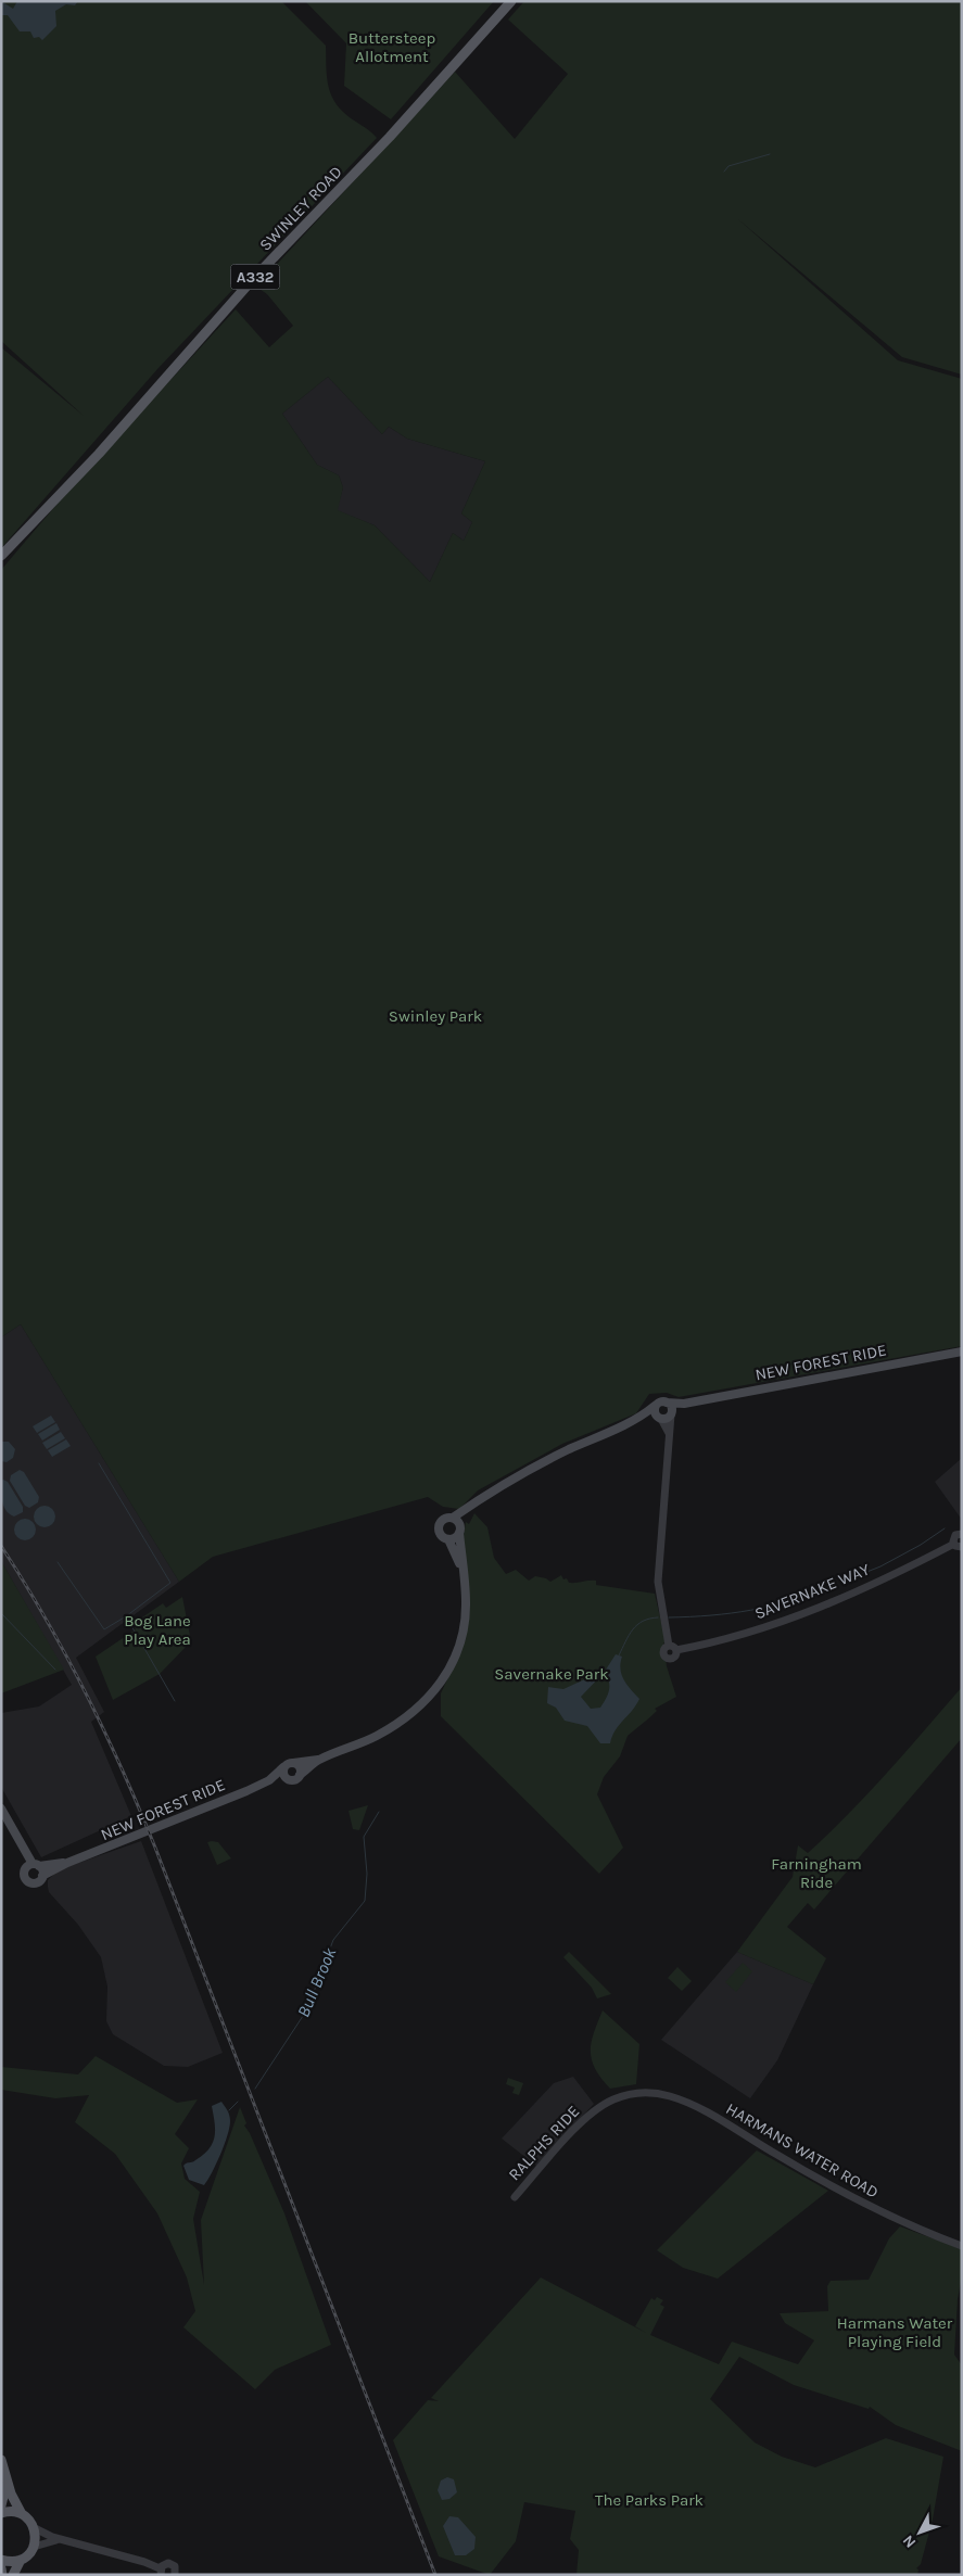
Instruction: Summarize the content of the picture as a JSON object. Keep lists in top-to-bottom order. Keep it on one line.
{"streets":{"main road":["SWINLEY ROAD","A332","NEW FOREST RIDE"],"street":["SAVERNAKE WAY","RALPHS RIDE","HARMANS WATER ROAD"]},"crossings":[["RALPHS RIDE","HARMANS WATER ROAD"]],"water":["Bull Brook"],"parks":["Buttersteep Allotment","Swinley Park","Bog Lane Play Area","Savernake Park","Farningham Ride","Harmans Water Playing Field","The Parks Park"],"north":"bottom left"}
